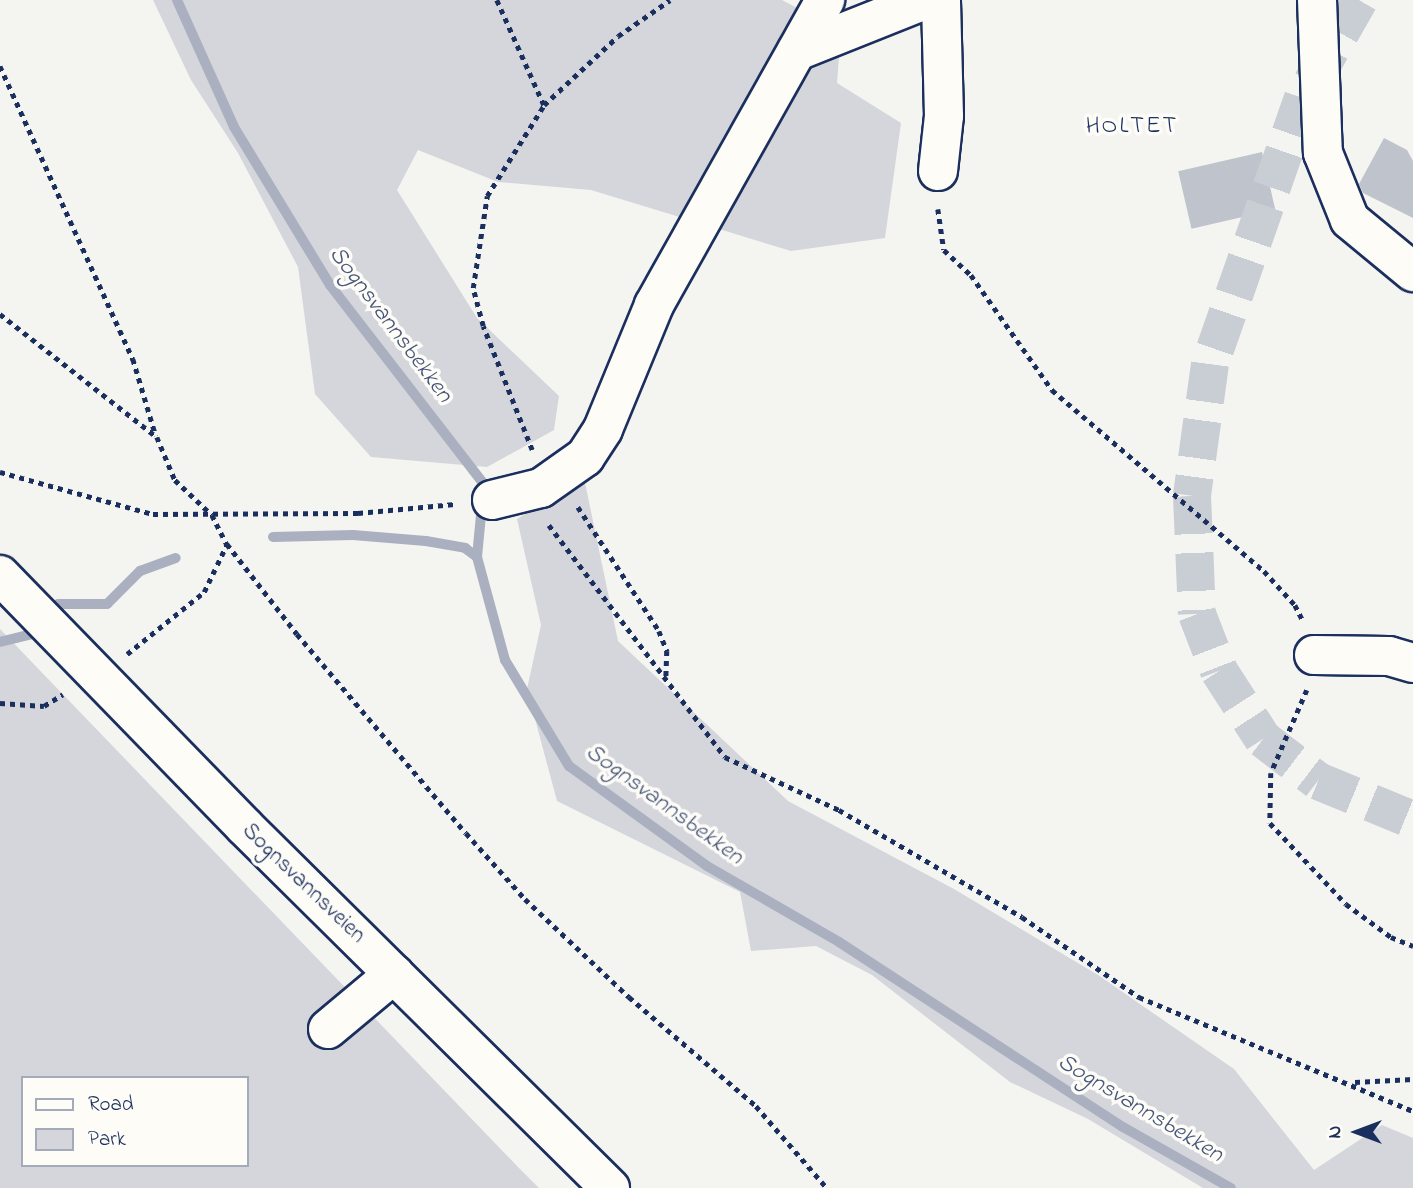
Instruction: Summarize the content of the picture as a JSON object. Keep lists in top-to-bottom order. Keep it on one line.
{"streets":{"lane":["Sognsvannsveien"]},"districts":["HOLTET"],"water":["Sognsvannsbekken"],"legend":["Road","Park"],"north":"left"}
